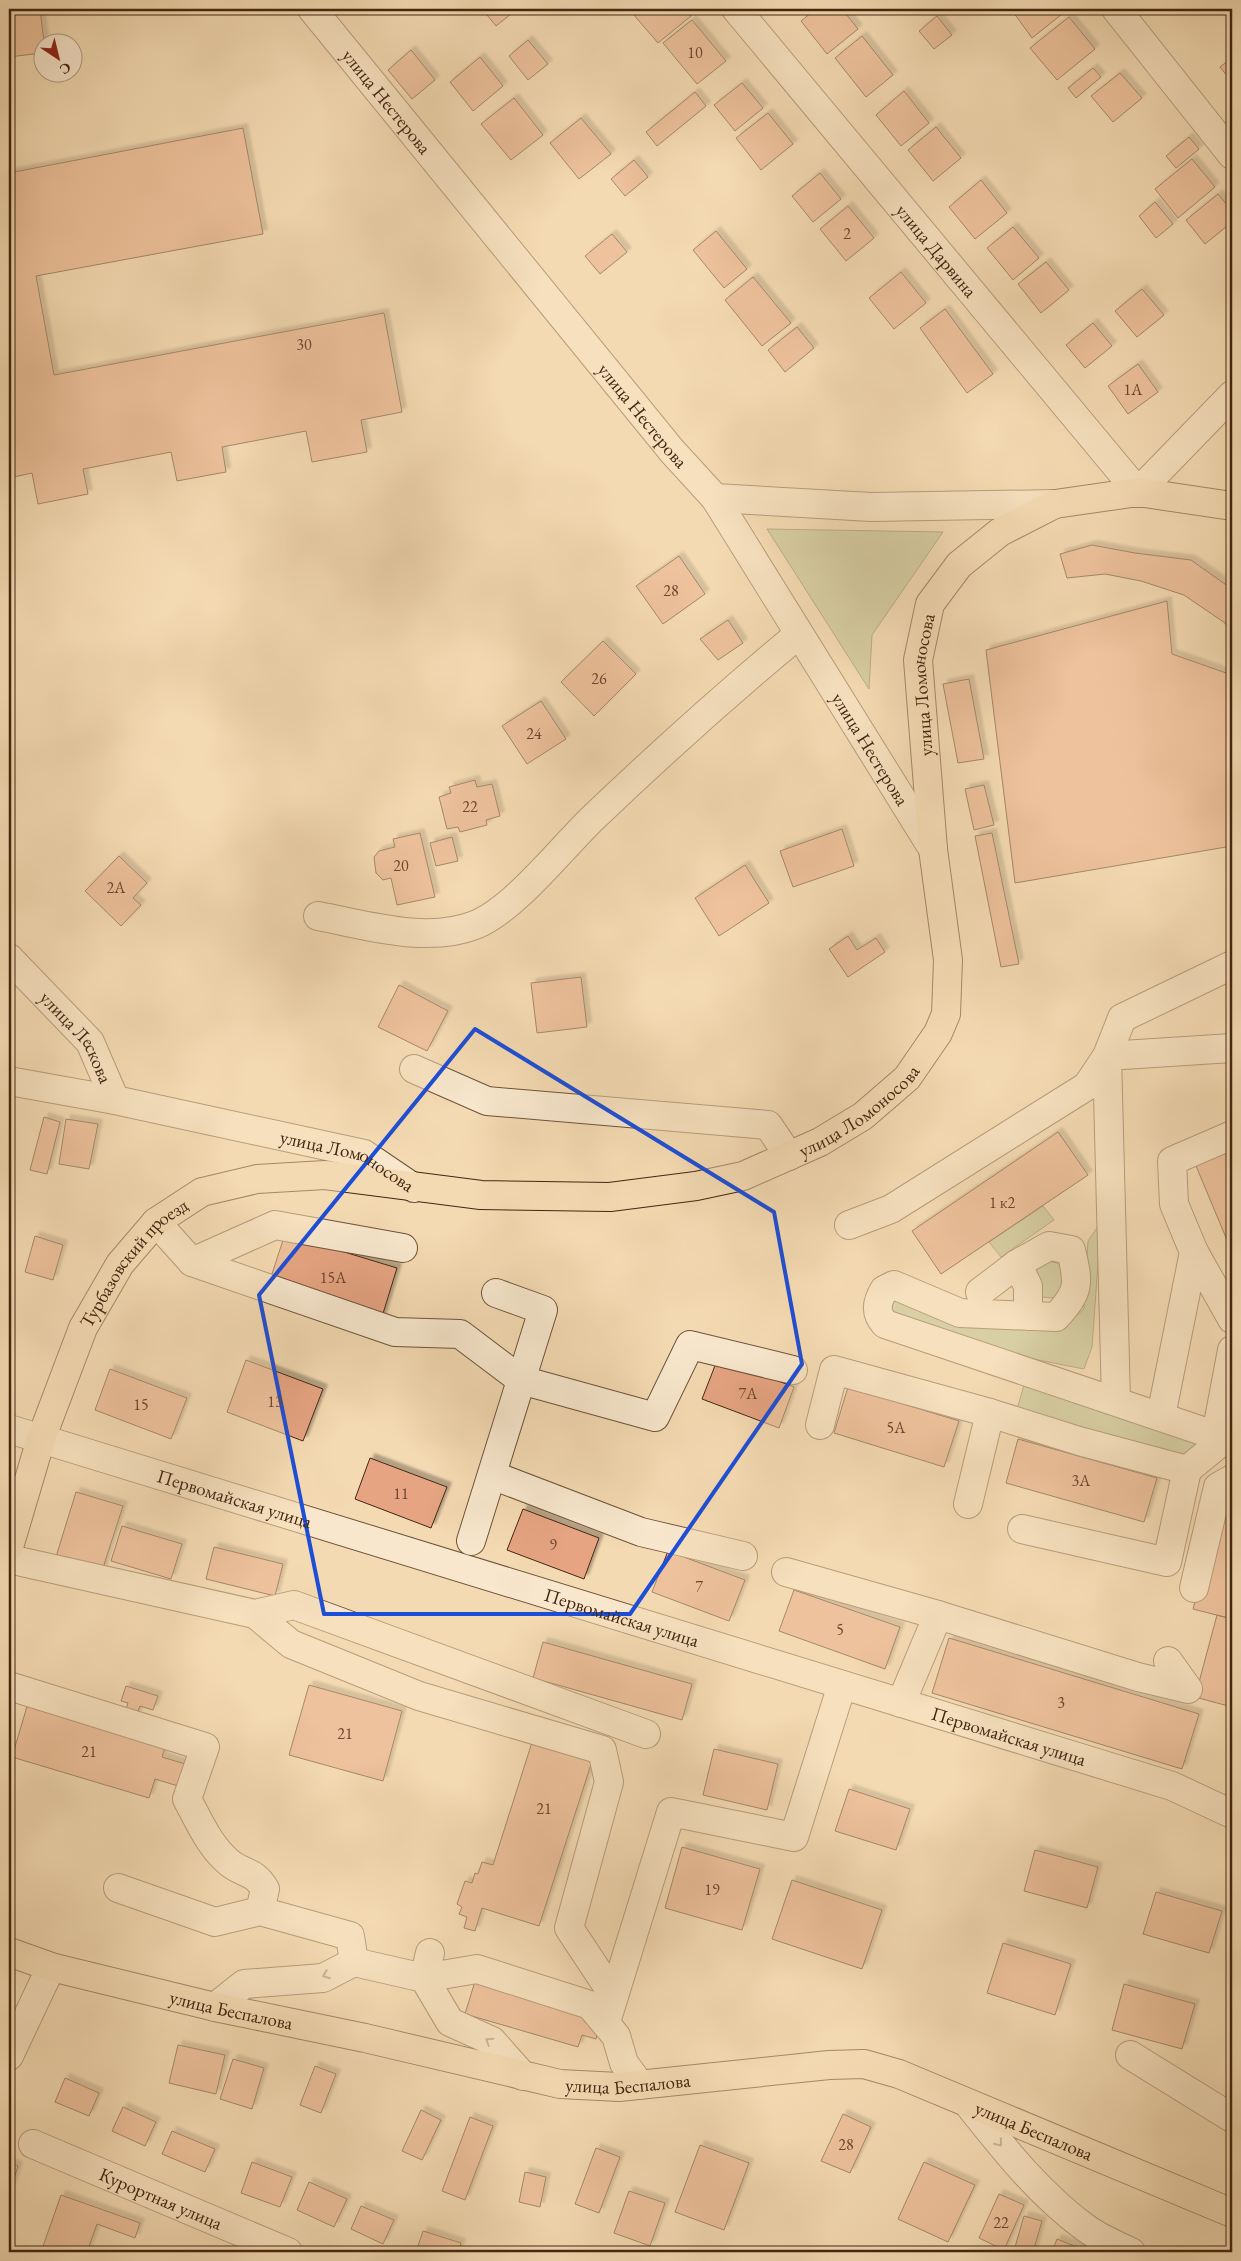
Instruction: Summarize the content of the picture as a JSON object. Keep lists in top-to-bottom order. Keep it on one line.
{"streets":{"main road":["улица Ломоносова","Турбазовский проезд","улица Беспалова"],"street":["улица Нестерова","улица Дарвина","улица Лескова","Первомайская улица","Курортная улица"]},"crossings":[["улица Нестерова","улица Ломоносова"],["улица Дарвина","улица Ломоносова"],["улица Ломоносова","улица Лескова"],["улица Ломоносова","Турбазовский проезд"],["Турбазовский проезд","Первомайская улица"]],"house_numbers":["10","2","30","1А","28","26","24","22","20","2А","1 к2","15А","7А","13","15","5А","3А","11","9","7","5","3","21","21","21","19","28","22"],"north":"bottom right"}
